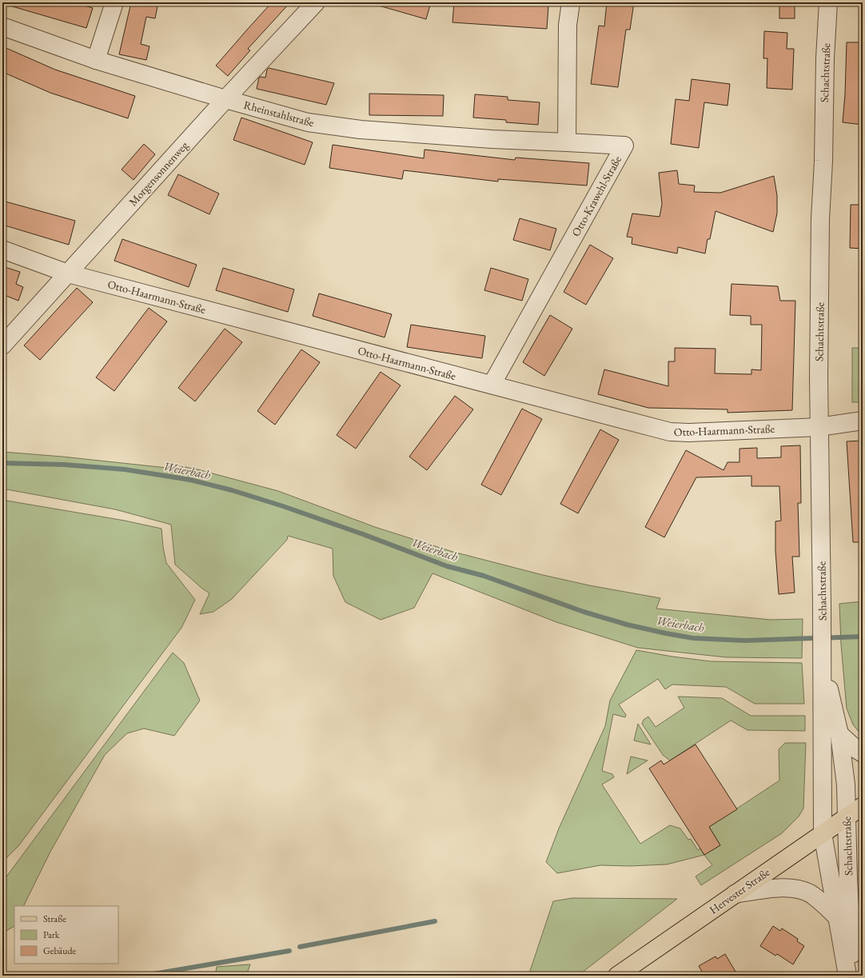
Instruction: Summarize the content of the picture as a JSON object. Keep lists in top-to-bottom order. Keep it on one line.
{"streets":{"main road":["Hervester Straße"],"street":["Schachtstraße","Rheinstahlstraße","Morgensonnenweg","Otto-Krawehl-Straße","Otto-Haarmann-Straße"]},"crossings":[["Schachtstraße","Otto-Haarmann-Straße"],["Schachtstraße","Hervester Straße"],["Rheinstahlstraße","Morgensonnenweg"],["Rheinstahlstraße","Otto-Krawehl-Straße"],["Morgensonnenweg","Otto-Haarmann-Straße"],["Otto-Krawehl-Straße","Otto-Haarmann-Straße"]],"water":["Weierbach"],"legend":["Straße","Park","Gebäude"]}
